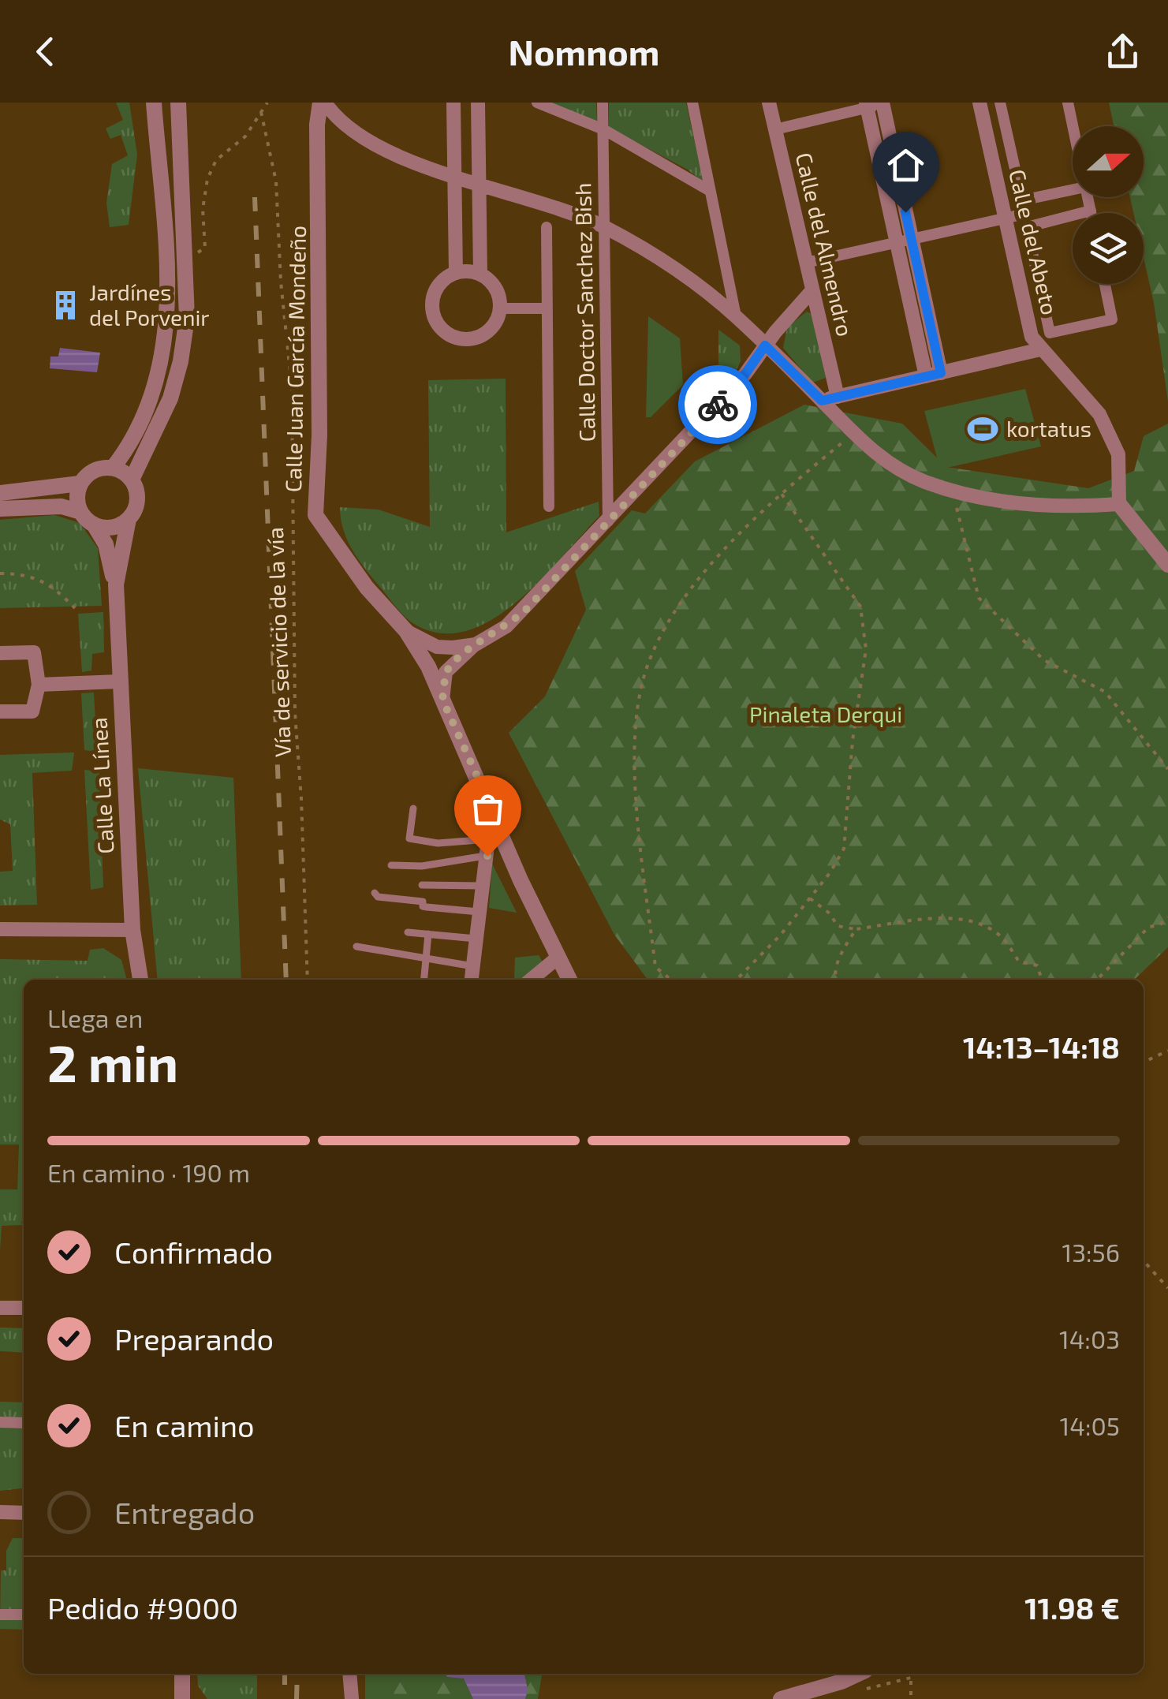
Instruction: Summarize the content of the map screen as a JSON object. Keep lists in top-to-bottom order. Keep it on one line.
{"streets":{"street":["Calle del Abeto","Calle del Almendro","Calle Doctor Sanchez Bish","Calle Juan García Mondeño","Calle La Línea"],"path":["Vía de servicio de la vía"]},"parks":["Pinaleta Derqui"],"places":{"building":["Jardínes del Porvenir"],"sports":["kortatus"]},"north":"right","page":{"header":"Nomnom","heading":["2 min","Llega en","14:13–14:18"],"panel":["Pedido #9000","11.98 €"],"bar":"En camino · 190 m","list":[["Confirmado","13:56"],["Preparando","14:03"],["En camino","14:05"],"Entregado"]}}
